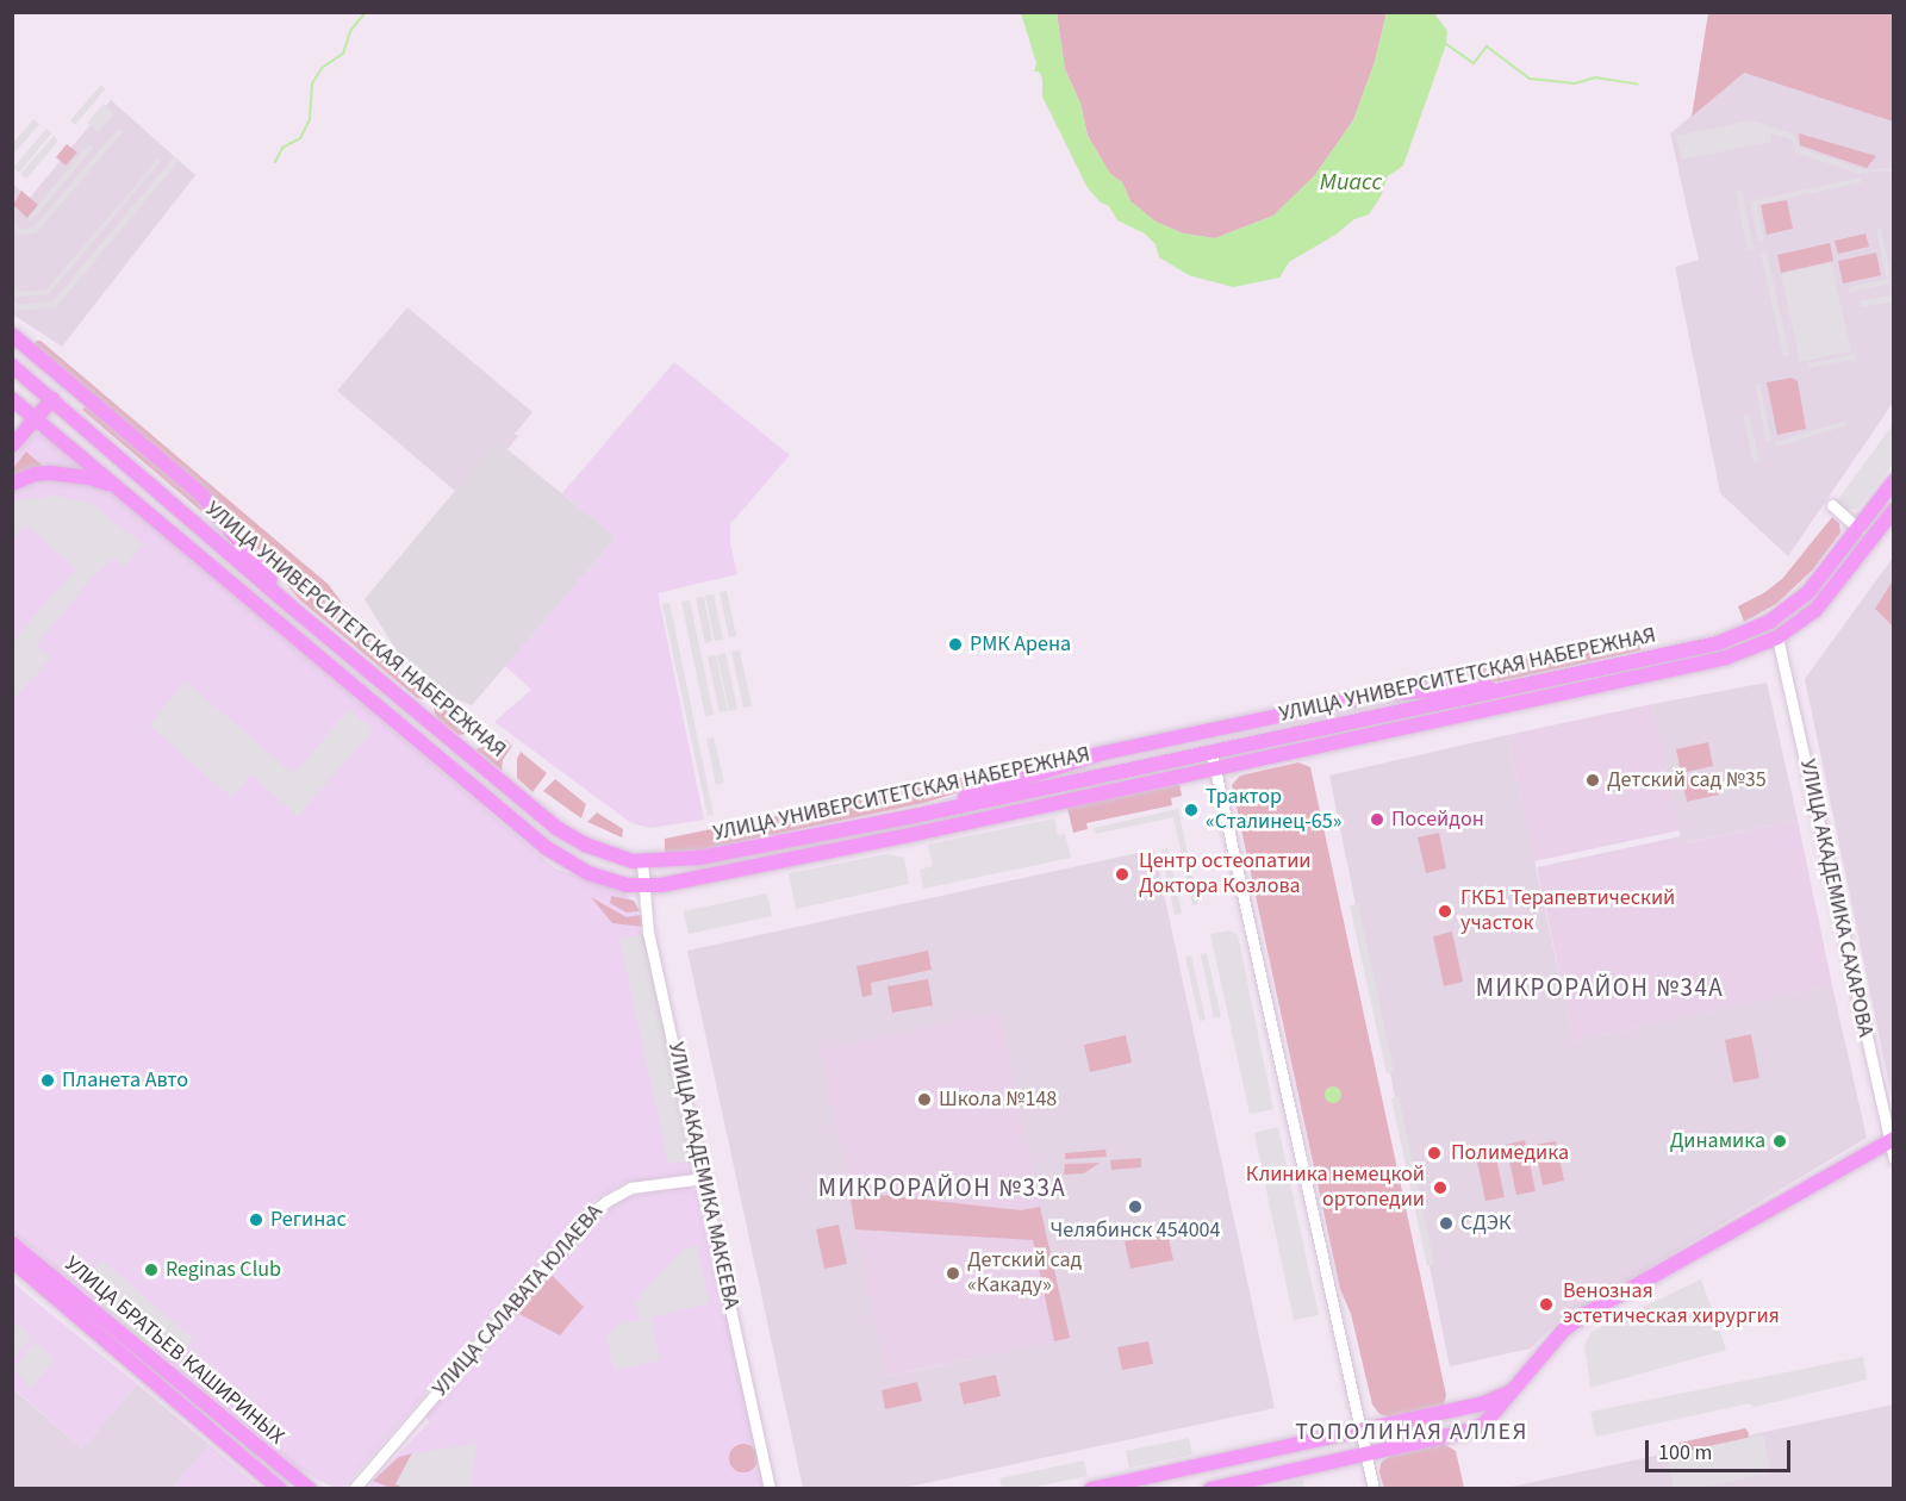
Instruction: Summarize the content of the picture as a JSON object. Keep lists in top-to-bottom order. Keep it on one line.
{"streets":{"main road":["УЛИЦА УНИВЕРСИТЕТСКАЯ НАБЕРЕЖНАЯ","УЛИЦА БРАТЬЕВ КАШИРИНЫХ"],"street":["УЛИЦА АКАДЕМИКА САХАРОВА","УЛИЦА АКАДЕМИКА МАКЕЕВА","УЛИЦА САЛАВАТА ЮЛАЕВА"]},"crossings":[["УЛИЦА УНИВЕРСИТЕТСКАЯ НАБЕРЕЖНАЯ","УЛИЦА АКАДЕМИКА САХАРОВА"],["УЛИЦА УНИВЕРСИТЕТСКАЯ НАБЕРЕЖНАЯ","УЛИЦА АКАДЕМИКА МАКЕЕВА"],["УЛИЦА АКАДЕМИКА МАКЕЕВА","УЛИЦА САЛАВАТА ЮЛАЕВА"]],"districts":["МИКРОРАЙОН №34А","МИКРОРАЙОН №33А","ТОПОЛИНАЯ АЛЛЕЯ"],"water":["Миасс"],"places":["РМК Арена","Детский сад №35","Трактор «Сталинец-65»","Посейдон","Центр остеопатии Доктора Козлова","ГКБ1 Терапевтический участок","Планета Авто","Школа №148","Динамика","Полимедика","Клиника немецкой ортопедии","Челябинск 454004","Регинас","СДЭК","Reginas Club","Детский сад «Какаду»","Венозная эстетическая хирургия"],"scale_bar":"100 m"}
